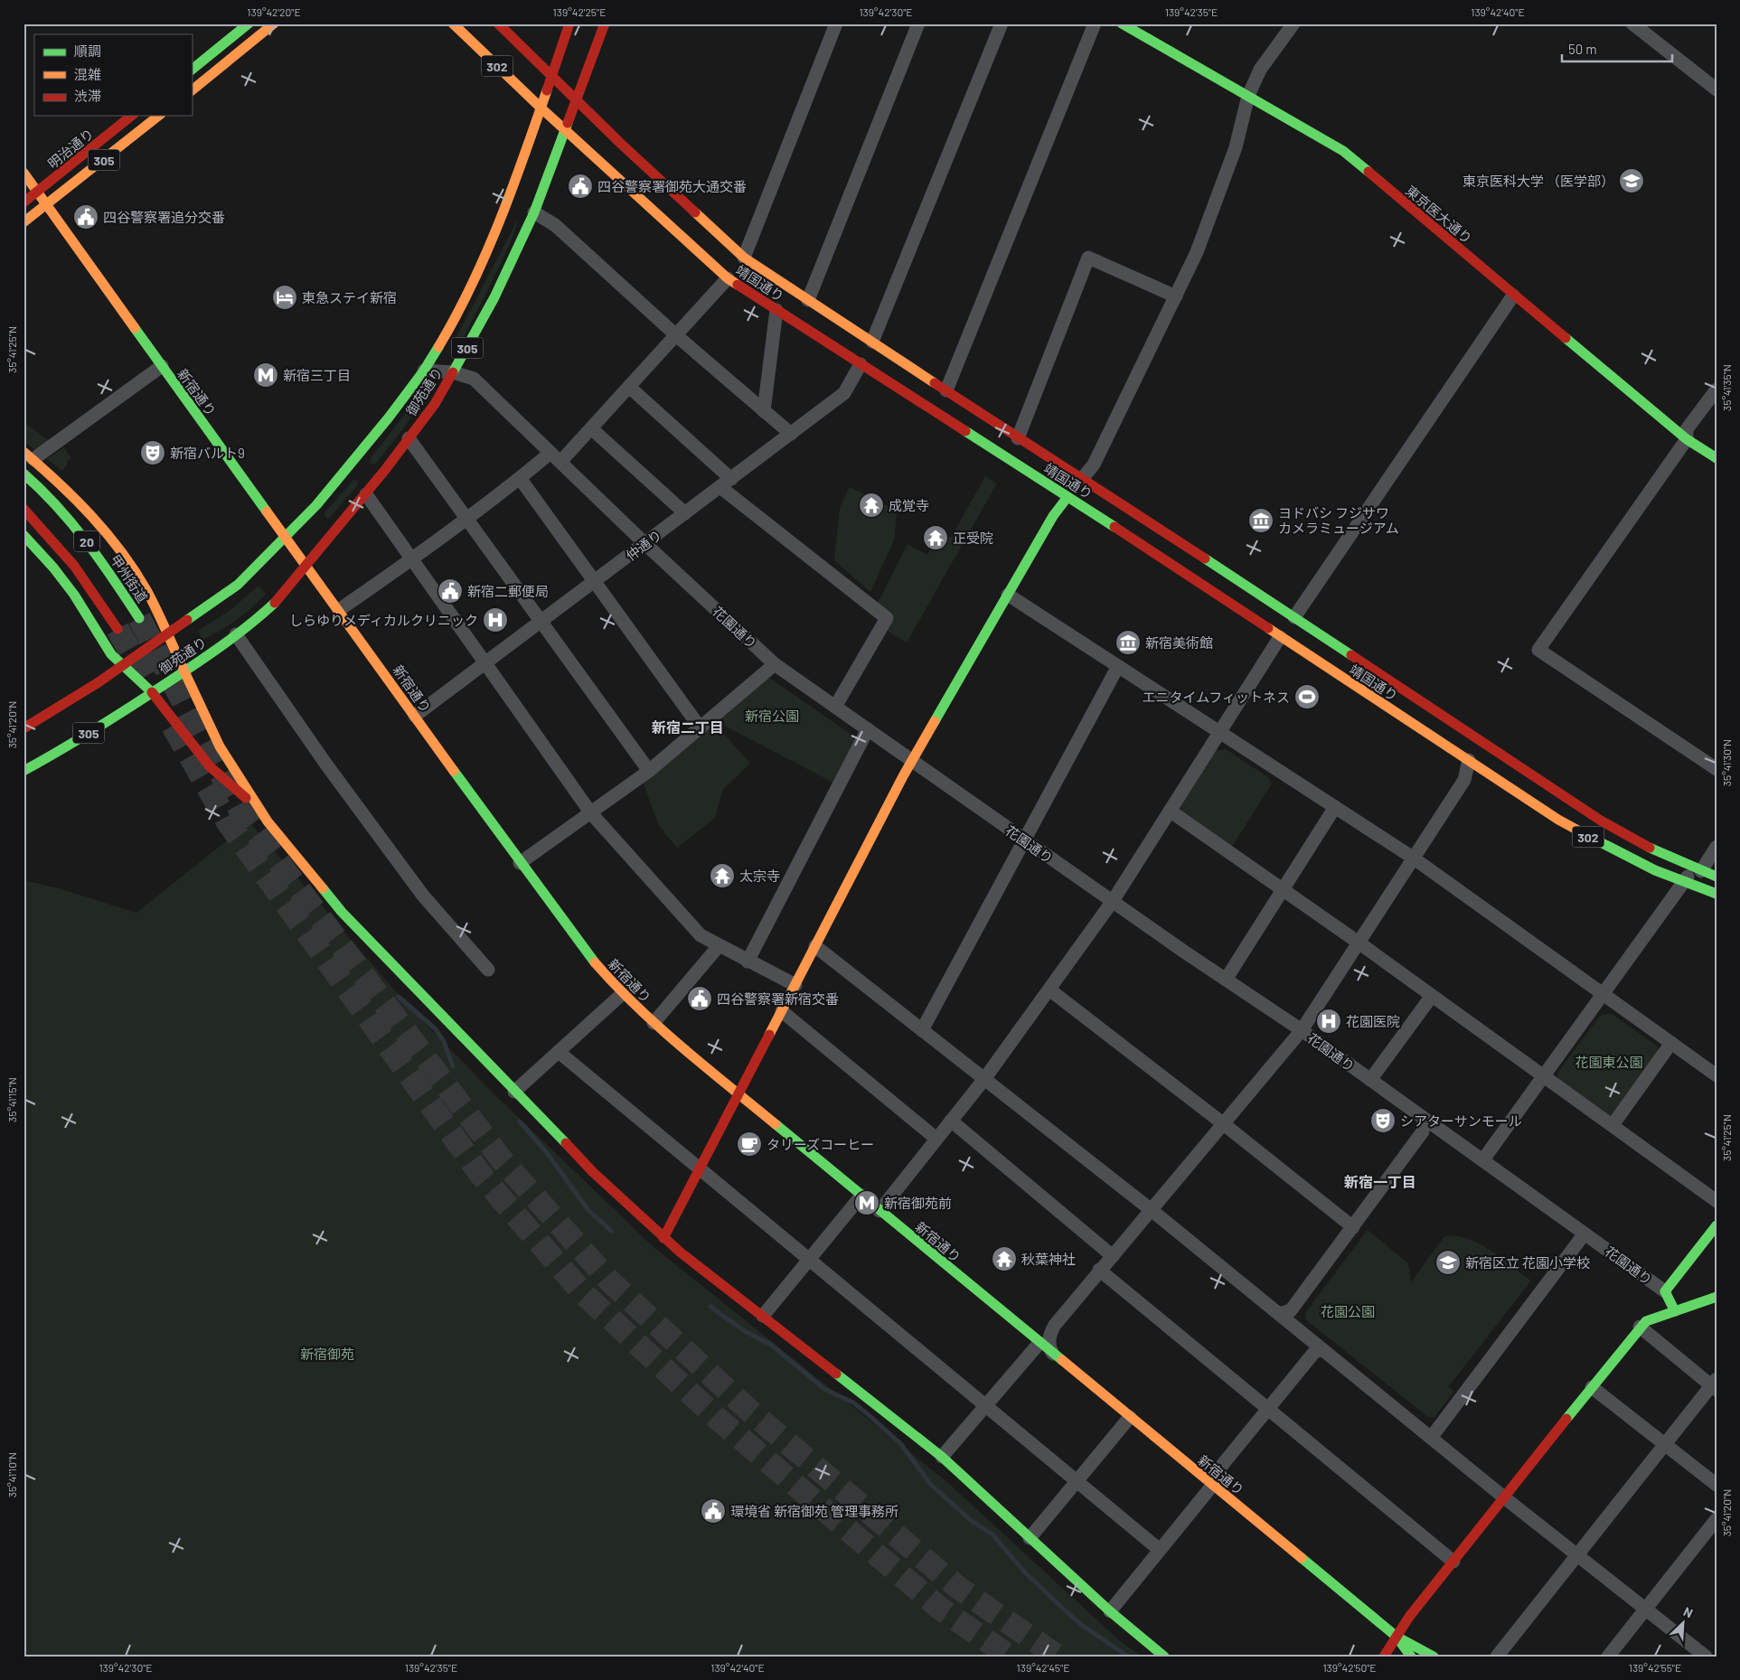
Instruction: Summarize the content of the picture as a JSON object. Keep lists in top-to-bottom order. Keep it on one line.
{"streets":{"main road":["302","明治通り","305","東京医大通り","靖国通り","御苑通り","新宿通り","20","甲州街道"],"street":["仲通り","花園通り"]},"crossings":[["明治通り","新宿通り"],["305","御苑通り"],["305","新宿通り"],["靖国通り","御苑通り"],["靖国通り","仲通り"],["御苑通り","新宿通り"],["御苑通り","花園通り"],["新宿通り","仲通り"],["仲通り","花園通り"]],"districts":["新宿二丁目","新宿一丁目"],"parks":["新宿公園","花園東公園","花園公園","新宿御苑"],"places":{"school or university":["東京医科大学 （医学部）","新宿区立 花園小学校"],"public building":["四谷警察署御苑大通交番","四谷警察署追分交番","新宿二郵便局","四谷警察署新宿交番","環境省 新宿御苑 管理事務所"],"hotel":["東急ステイ新宿"],"metro station":["新宿三丁目","新宿御苑前"],"theatre":["新宿バルト9","シアターサンモール"],"temple":["成覚寺","正受院","太宗寺","秋葉神社"],"museum":["ヨドバシ フジサワ カメラミュージアム","新宿美術館"],"hospital":["しらゆりメディカルクリニック","花園医院"],"sports":["エニタイムフィットネス"],"cafe":["タリーズコーヒー"]},"legend":["順調","混雑","渋滞"],"scale_bar":"50 m","north":"top right","coordinates":["139°42'20\"E","139°42'25\"E","139°42'30\"E","139°42'35\"E","139°42'40\"E","35°41'25\"N","35°41'35\"N","35°41'20\"N","35°41'30\"N","35°41'15\"N","35°41'10\"N","139°42'45\"E","139°42'50\"E","139°42'55\"E"]}
